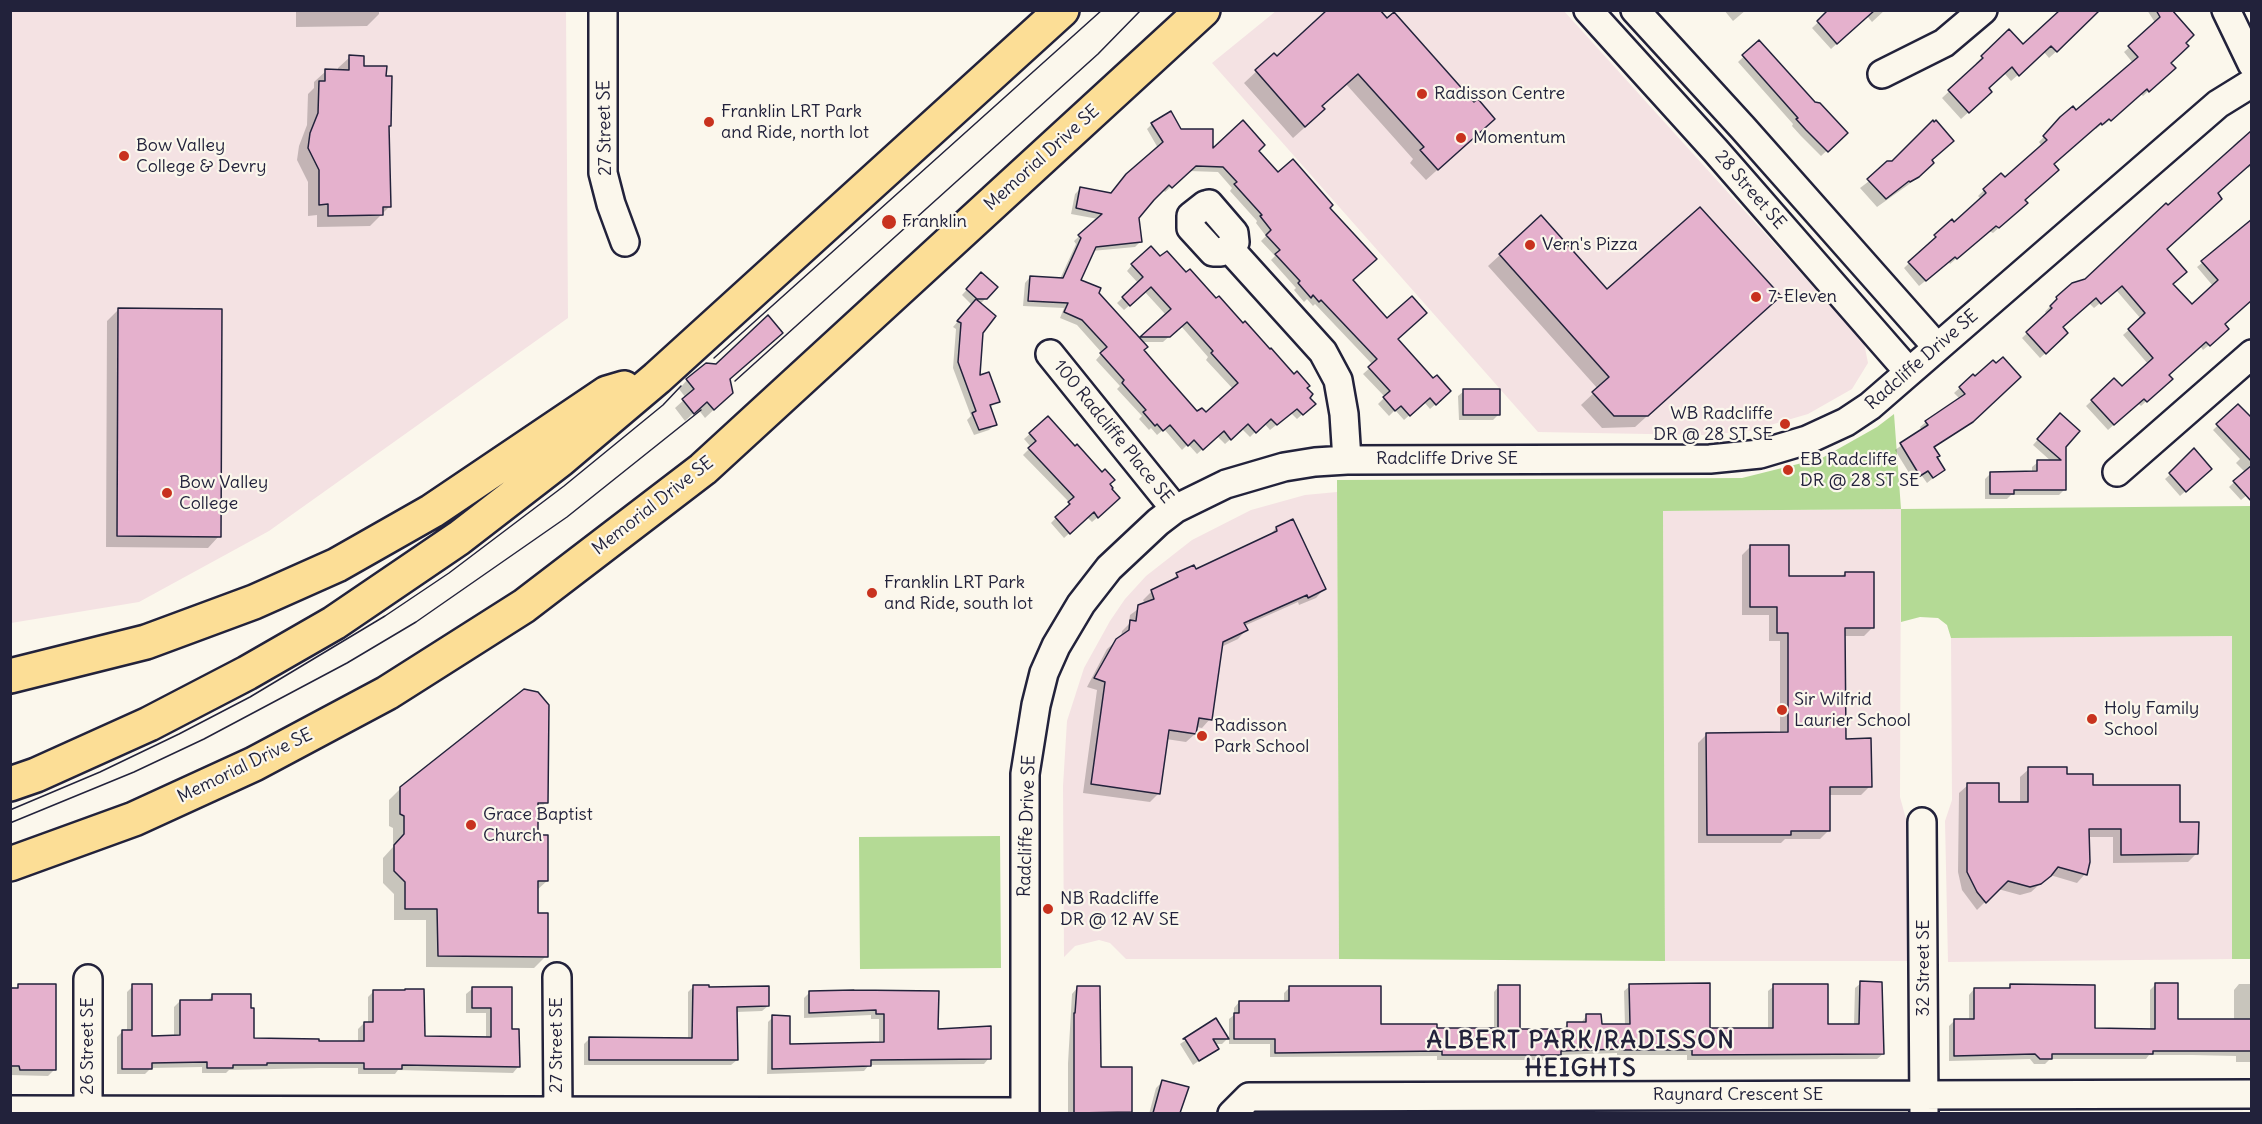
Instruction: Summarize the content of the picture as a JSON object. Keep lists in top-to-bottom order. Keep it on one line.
{"streets":{"main road":["Memorial Drive SE"],"street":["27 Street SE","28 Street SE","Radcliffe Drive SE","100 Radcliffe Place SE","32 Street SE","26 Street SE","Raynard Crescent SE"]},"crossings":[["28 Street SE","Radcliffe Drive SE"],["Radcliffe Drive SE","100 Radcliffe Place SE"],["32 Street SE","Raynard Crescent SE"]],"districts":["ALBERT PARK/RADISSON HEIGHTS"],"places":["Radisson Centre","Franklin LRT Park and Ride, north lot","Momentum","Bow Valley College & Devry","Franklin","Vern's Pizza","7-Eleven","WB Radcliffe DR @ 28 ST SE","EB Radcliffe DR @ 28 ST SE","Bow Valley College","Franklin LRT Park and Ride, south lot","Sir Wilfrid Laurier School","Holy Family School","Radisson Park School","Grace Baptist Church","NB Radcliffe DR @ 12 AV SE"]}
